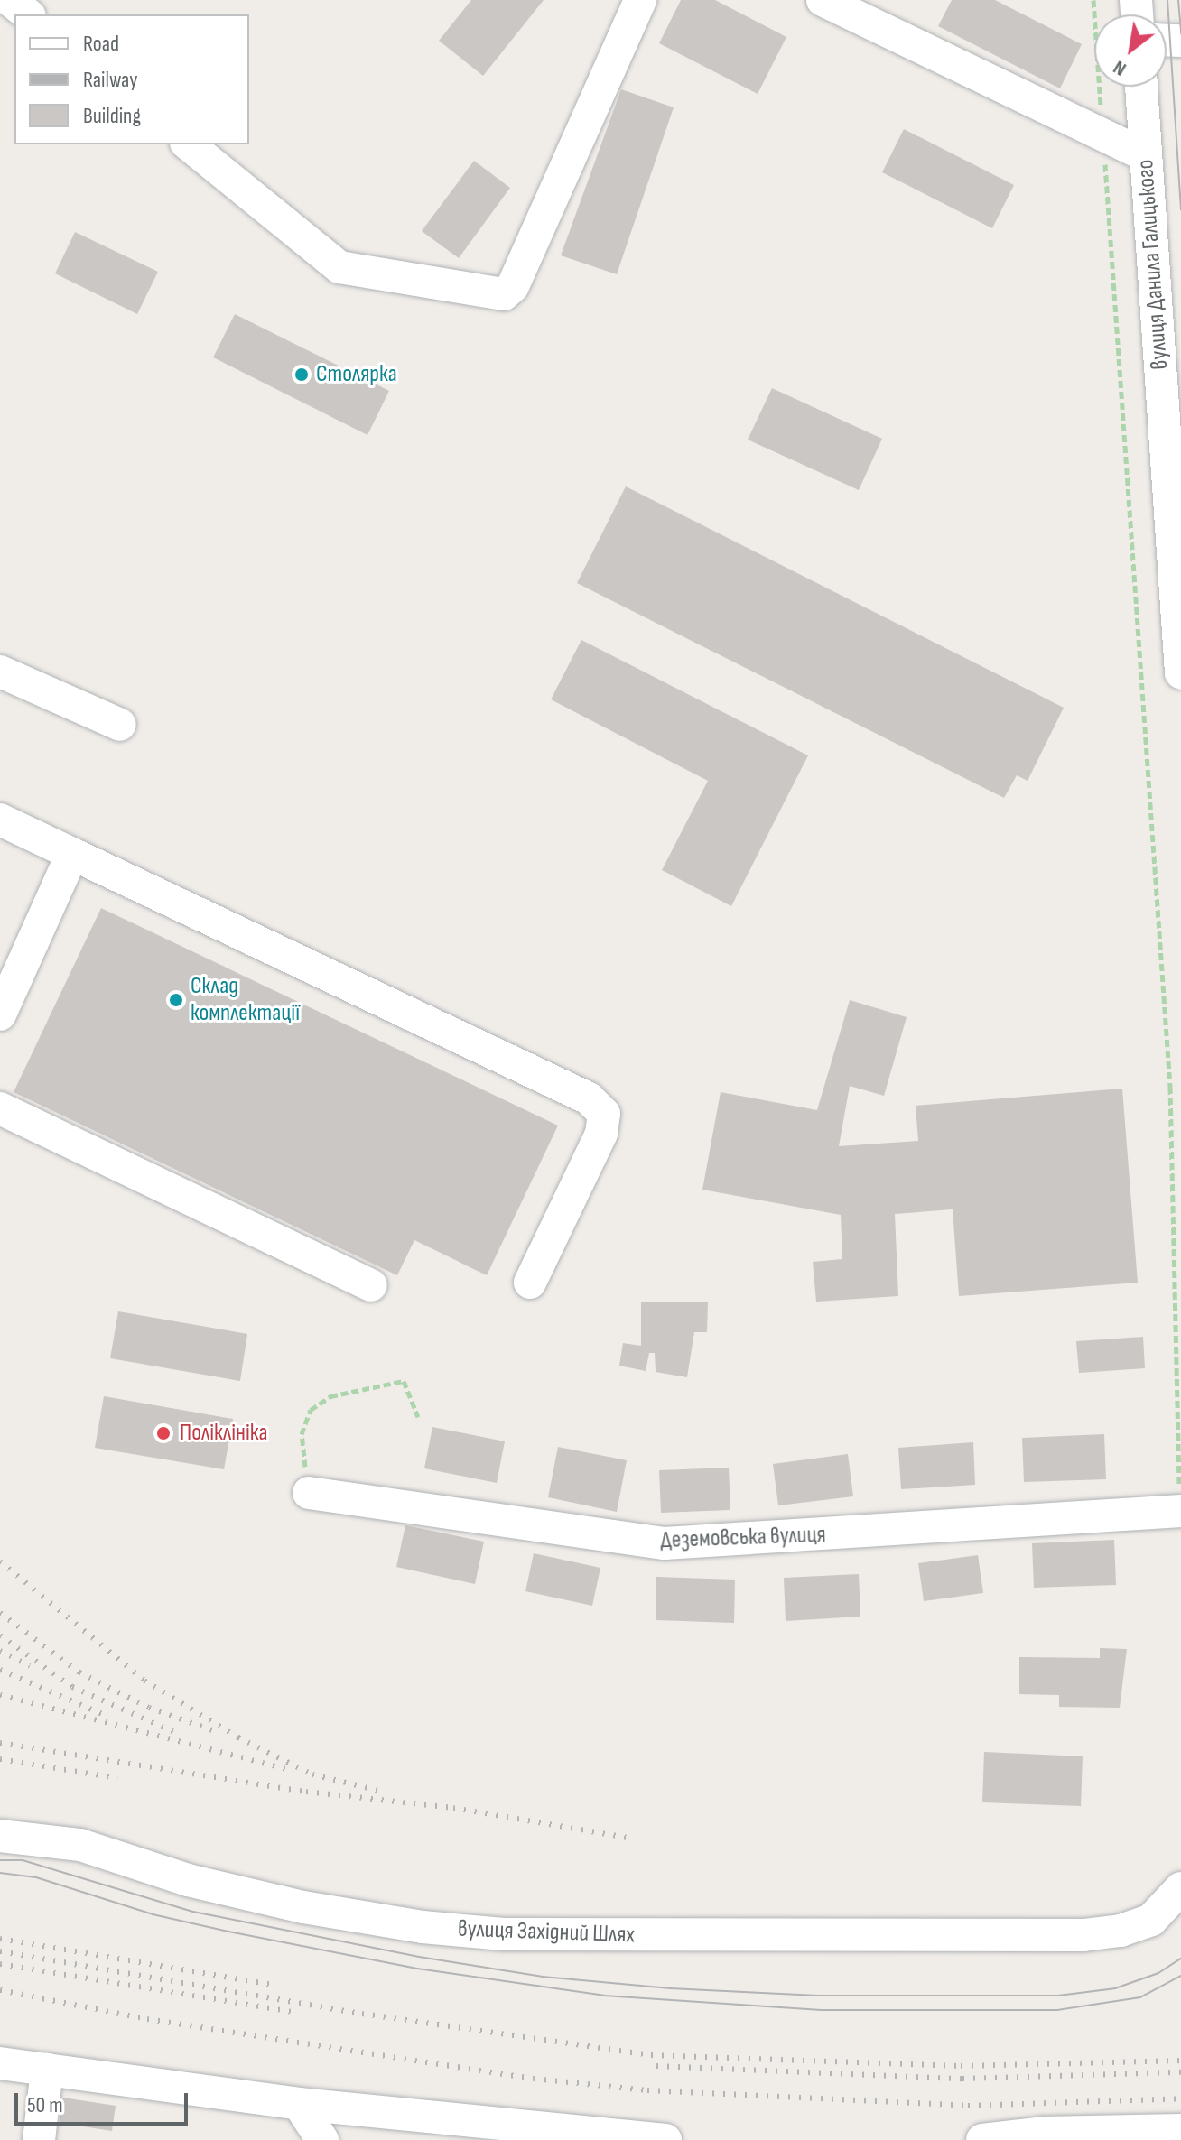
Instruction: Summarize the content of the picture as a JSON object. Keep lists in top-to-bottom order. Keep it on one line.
{"streets":{"street":["вулиця Данила Галицького","Деземовська вулиця","вулиця Західний Шлях"]},"places":["Столярка","Склад комплектації","Поліклініка"],"legend":["Road","Railway","Building"],"scale_bar":"50 m","north":"bottom left"}
